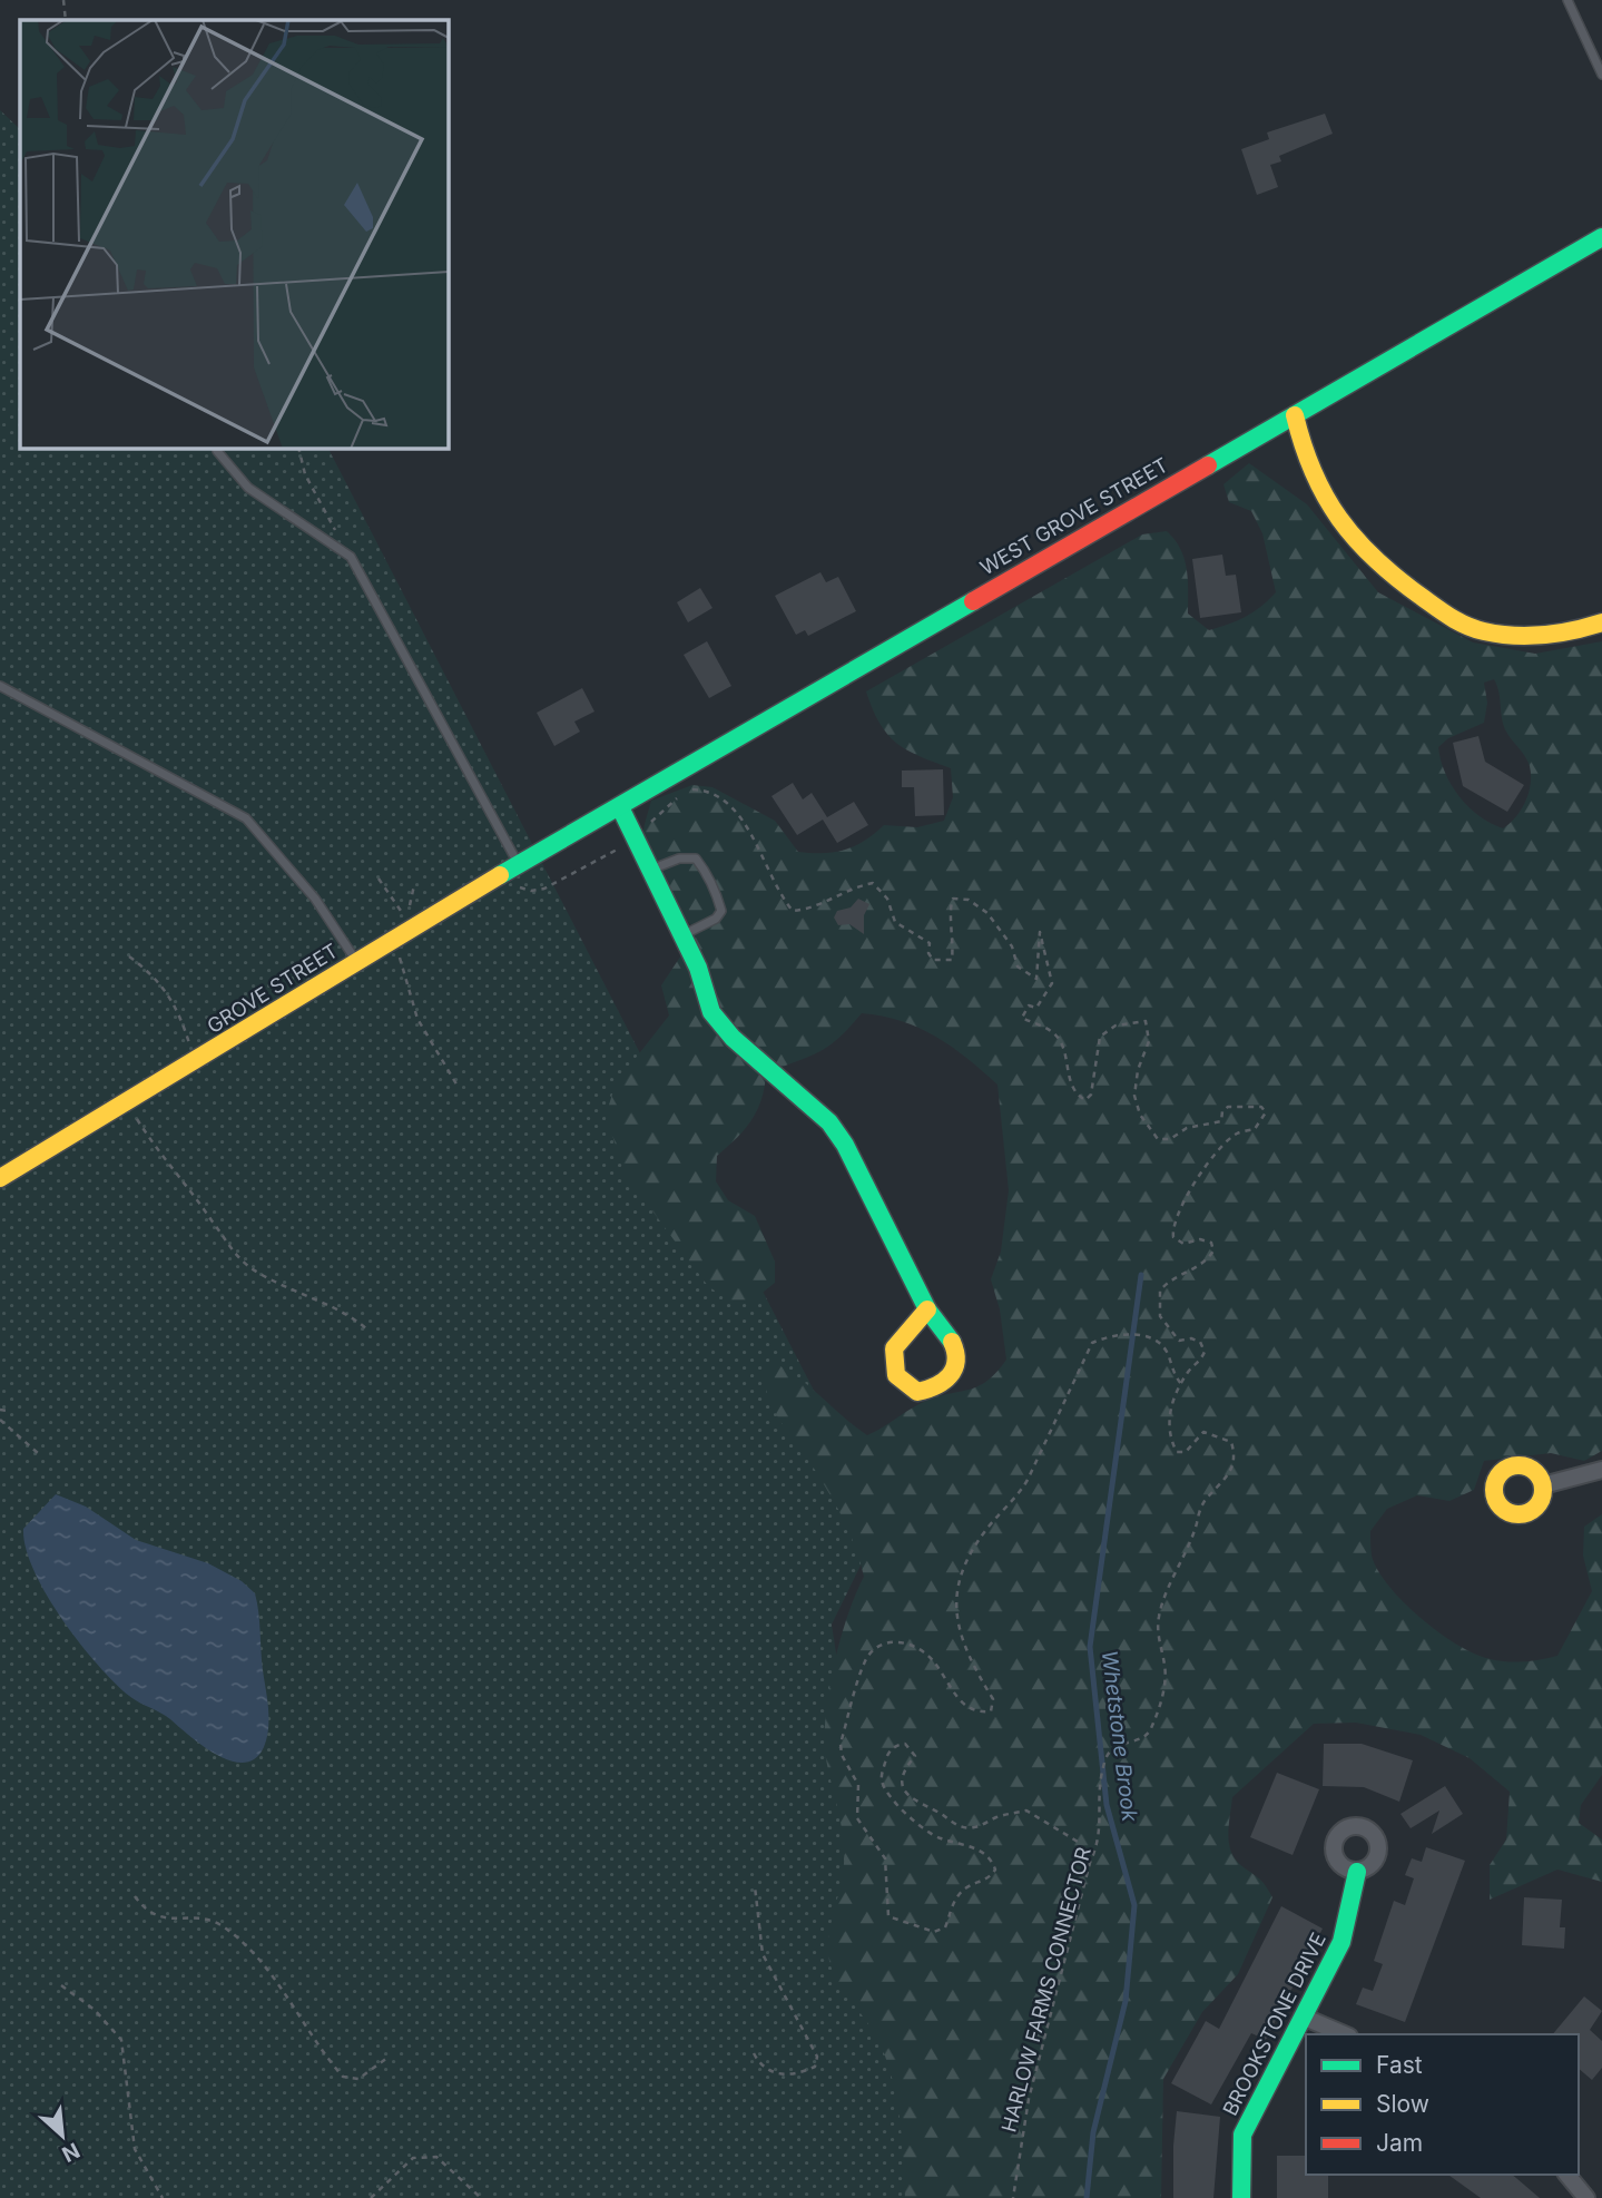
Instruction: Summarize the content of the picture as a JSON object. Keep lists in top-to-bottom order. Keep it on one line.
{"streets":{"main road":["WEST GROVE STREET","GROVE STREET","BROOKSTONE DRIVE"],"path":["HARLOW FARMS CONNECTOR"]},"crossings":[["WEST GROVE STREET","GROVE STREET"]],"water":["Whetstone Brook"],"legend":["Fast","Slow","Jam"],"north":"bottom right"}
